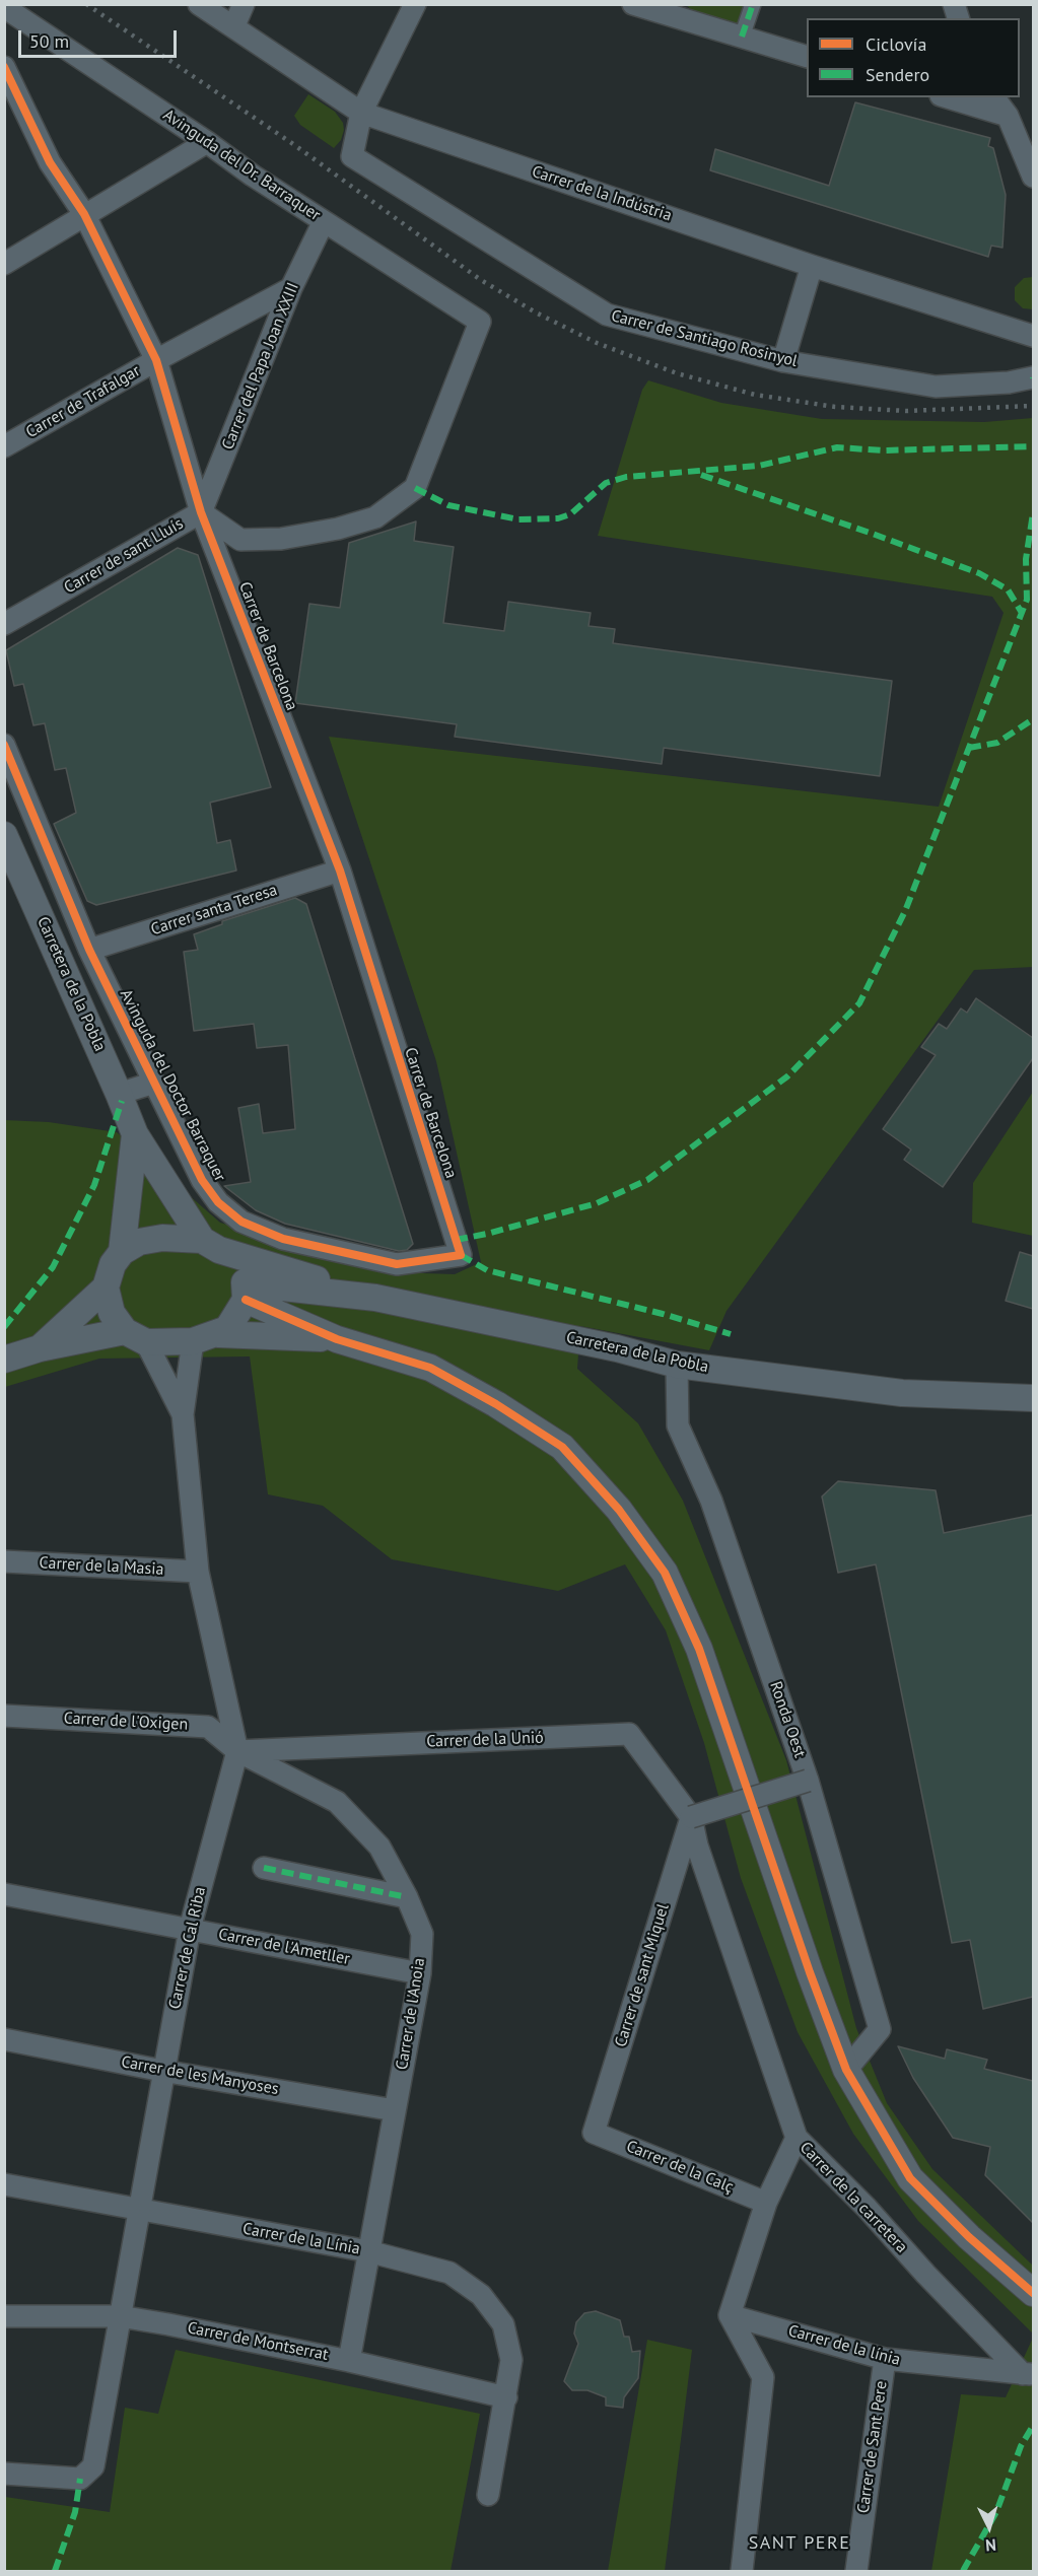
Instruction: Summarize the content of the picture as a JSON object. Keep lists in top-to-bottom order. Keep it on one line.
{"streets":{"street":["Avinguda del Dr. Barraquer","Carrer de la Indústria","Carrer de Santiago Rosinyol","Carrer del Papa Joan XXIII","Carrer de Trafalgar","Carrer de sant Lluís","Carrer de Barcelona","Carrer santa Teresa","Carretera de la Pobla","Avinguda del Doctor Barraquer","Carrer de la Masia","Ronda Oest","Carrer de l'Oxigen","Carrer de la Unió","Carrer de l'Ametller","Carrer de Cal Riba","Carrer de sant Miquel","Carrer de l'Anoia","Carrer de les Manyoses","Carrer de la Calç","Carrer de la carretera","Carrer de la Línia","Carrer de Montserrat","Carrer de la línia","Carrer de Sant Pere"]},"crossings":[["Avinguda del Dr. Barraquer","Carrer del Papa Joan XXIII"],["Avinguda del Dr. Barraquer","Carrer de sant Lluís"],["Carrer de la Indústria","Carrer de Santiago Rosinyol"],["Carrer del Papa Joan XXIII","Carrer de Trafalgar"],["Carrer del Papa Joan XXIII","Carrer de sant Lluís"],["Carrer del Papa Joan XXIII","Carrer de Barcelona"],["Carrer de Trafalgar","Carrer de Barcelona"],["Carrer de sant Lluís","Carrer de Barcelona"],["Carrer de Barcelona","Carrer santa Teresa"],["Carrer de Barcelona","Avinguda del Doctor Barraquer"],["Carrer santa Teresa","Avinguda del Doctor Barraquer"],["Carretera de la Pobla","Ronda Oest"],["Carretera de la Pobla","Carrer de Cal Riba"],["Carrer de la Masia","Carrer de Cal Riba"],["Carrer de l'Oxigen","Carrer de la Unió"],["Carrer de l'Oxigen","Carrer de Cal Riba"],["Carrer de l'Oxigen","Carrer de l'Anoia"],["Carrer de la Unió","Carrer de Cal Riba"],["Carrer de la Unió","Carrer de sant Miquel"],["Carrer de la Unió","Carrer de l'Anoia"],["Carrer de la Unió","Carrer de la carretera"],["Carrer de l'Ametller","Carrer de Cal Riba"],["Carrer de l'Ametller","Carrer de l'Anoia"],["Carrer de Cal Riba","Carrer de l'Anoia"],["Carrer de Cal Riba","Carrer de les Manyoses"],["Carrer de Cal Riba","Carrer de la Línia"],["Carrer de Cal Riba","Carrer de Montserrat"],["Carrer de sant Miquel","Carrer de la Calç"],["Carrer de l'Anoia","Carrer de les Manyoses"],["Carrer de l'Anoia","Carrer de la Línia"],["Carrer de l'Anoia","Carrer de Montserrat"],["Carrer de la carretera","Carrer de la línia"],["Carrer de la Línia","Carrer de Montserrat"],["Carrer de la línia","Carrer de Sant Pere"]],"districts":["SANT PERE"],"legend":["Ciclovía","Sendero"],"scale_bar":"50 m","north":"bottom"}
